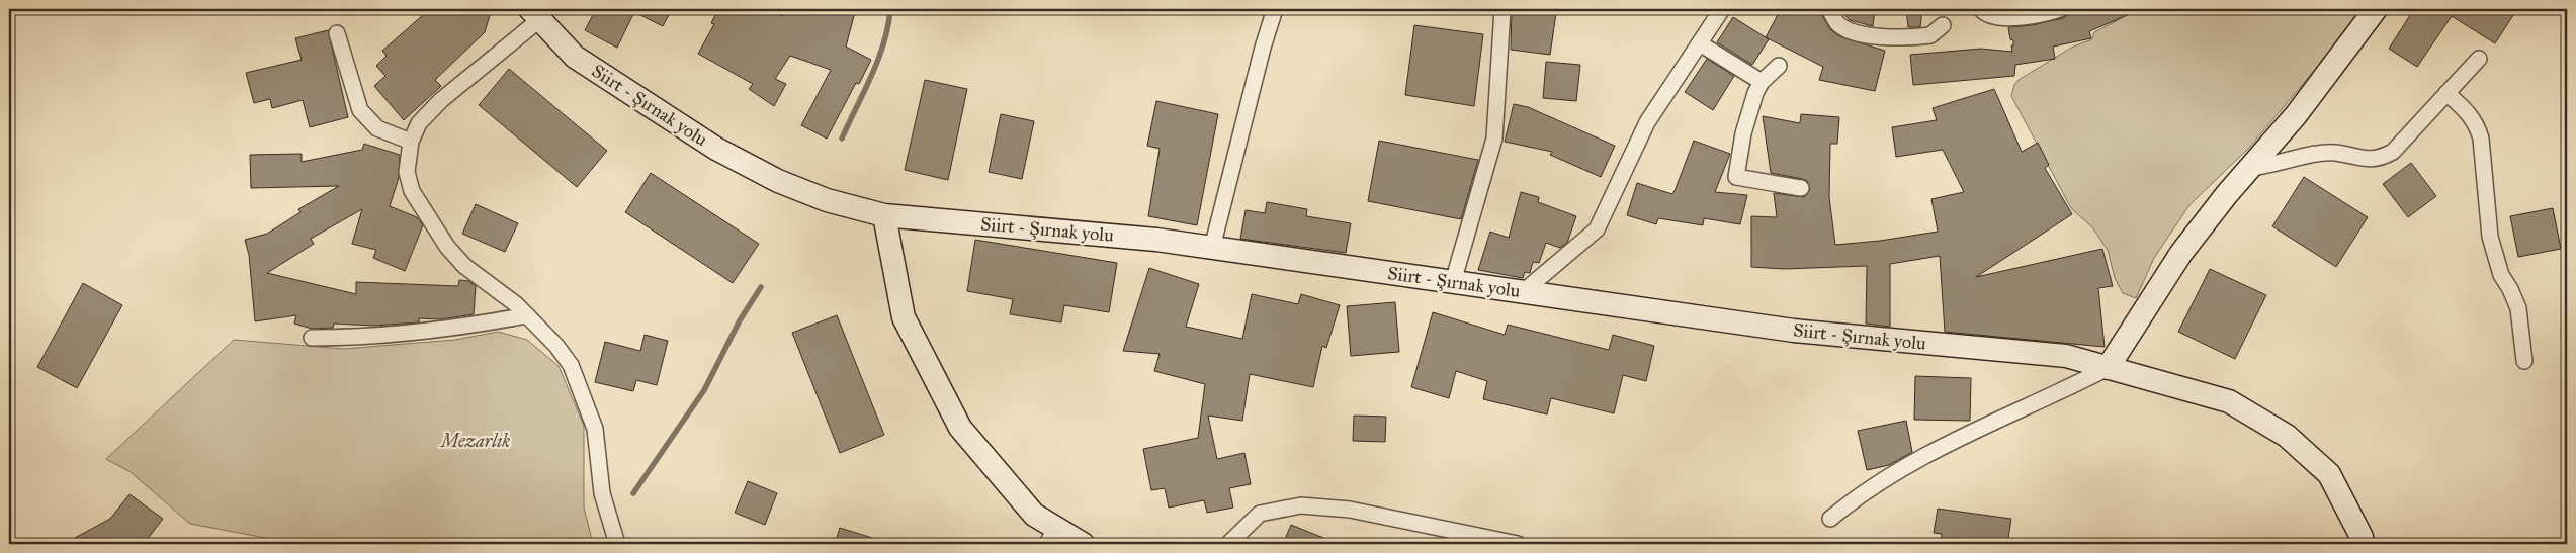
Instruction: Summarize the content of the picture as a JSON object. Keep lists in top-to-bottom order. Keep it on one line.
{"streets":{"street":["Siirt - Şırnak yolu"]},"parks":["Mezarlık"]}
